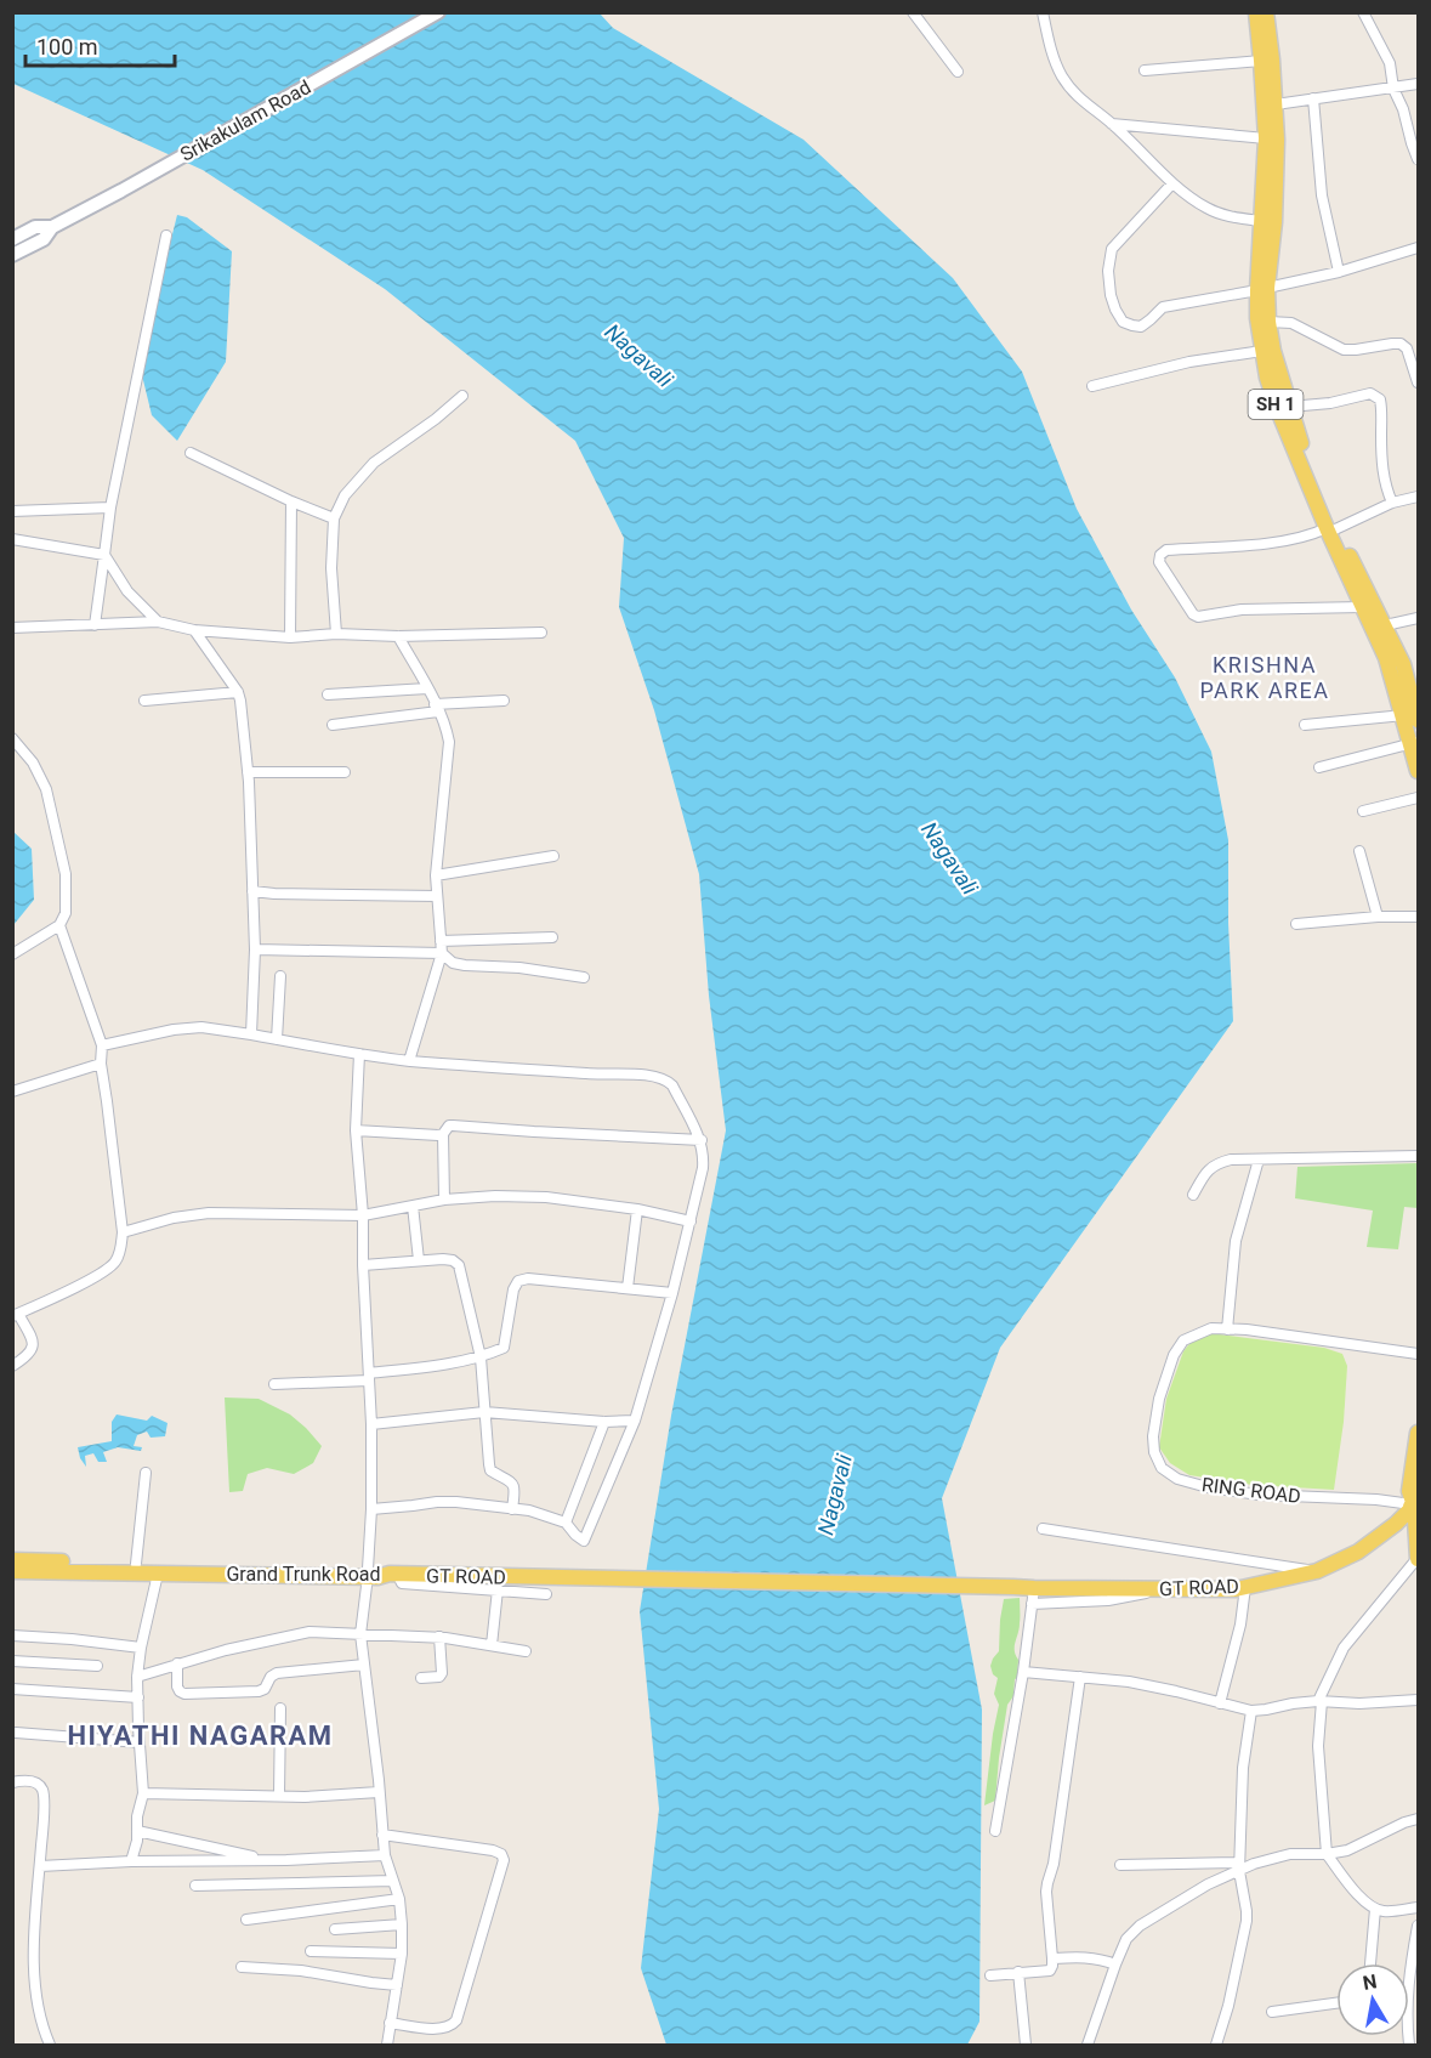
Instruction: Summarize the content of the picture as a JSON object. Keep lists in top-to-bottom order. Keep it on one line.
{"streets":{"main road":["Srikakulam Road","SH 1","Grand Trunk Road","GT ROAD"],"street":["RING ROAD"]},"crossings":[["RING ROAD","GT ROAD"],["Grand Trunk Road","GT ROAD"]],"districts":["KRISHNA PARK AREA","HIYATHI NAGARAM"],"water":["Nagavali"],"scale_bar":"100 m","north":"top"}
